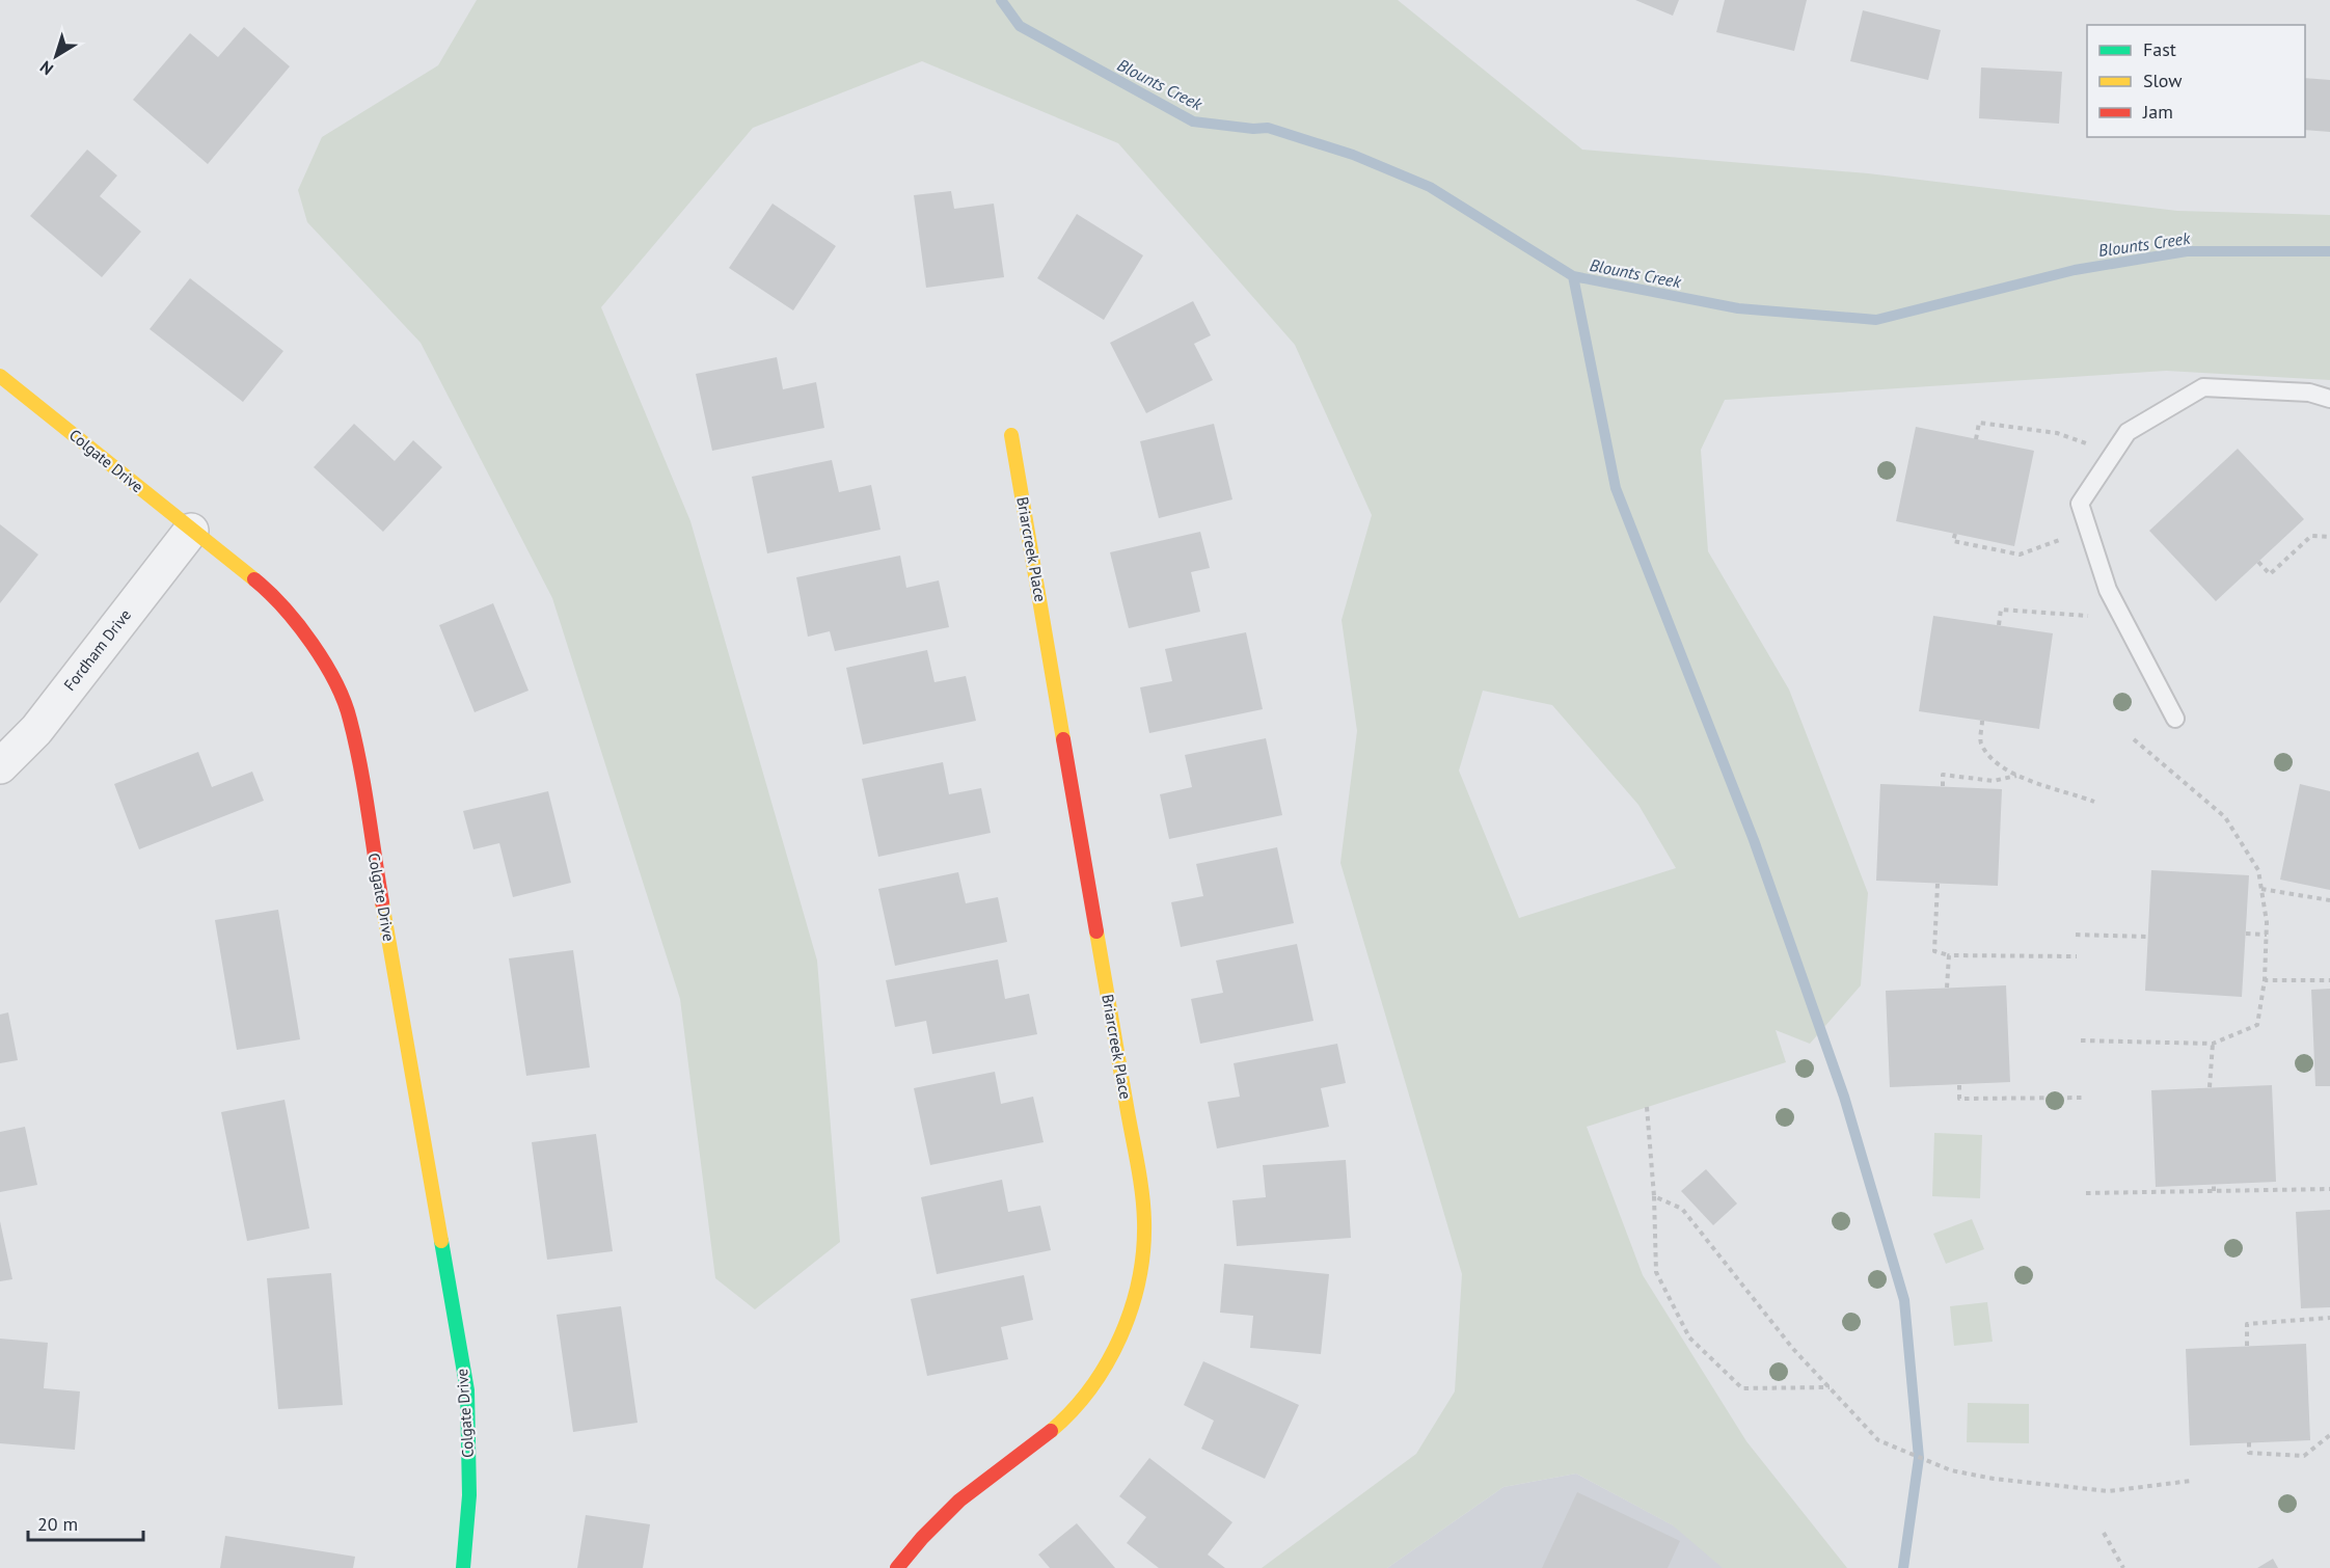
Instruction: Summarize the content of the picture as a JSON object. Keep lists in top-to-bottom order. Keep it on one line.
{"streets":{"street":["Colgate Drive","Briarcreek Place","Fordham Drive"]},"crossings":[["Colgate Drive","Fordham Drive"]],"water":["Blounts Creek"],"legend":["Fast","Slow","Jam"],"scale_bar":"20 m","north":"bottom left"}
